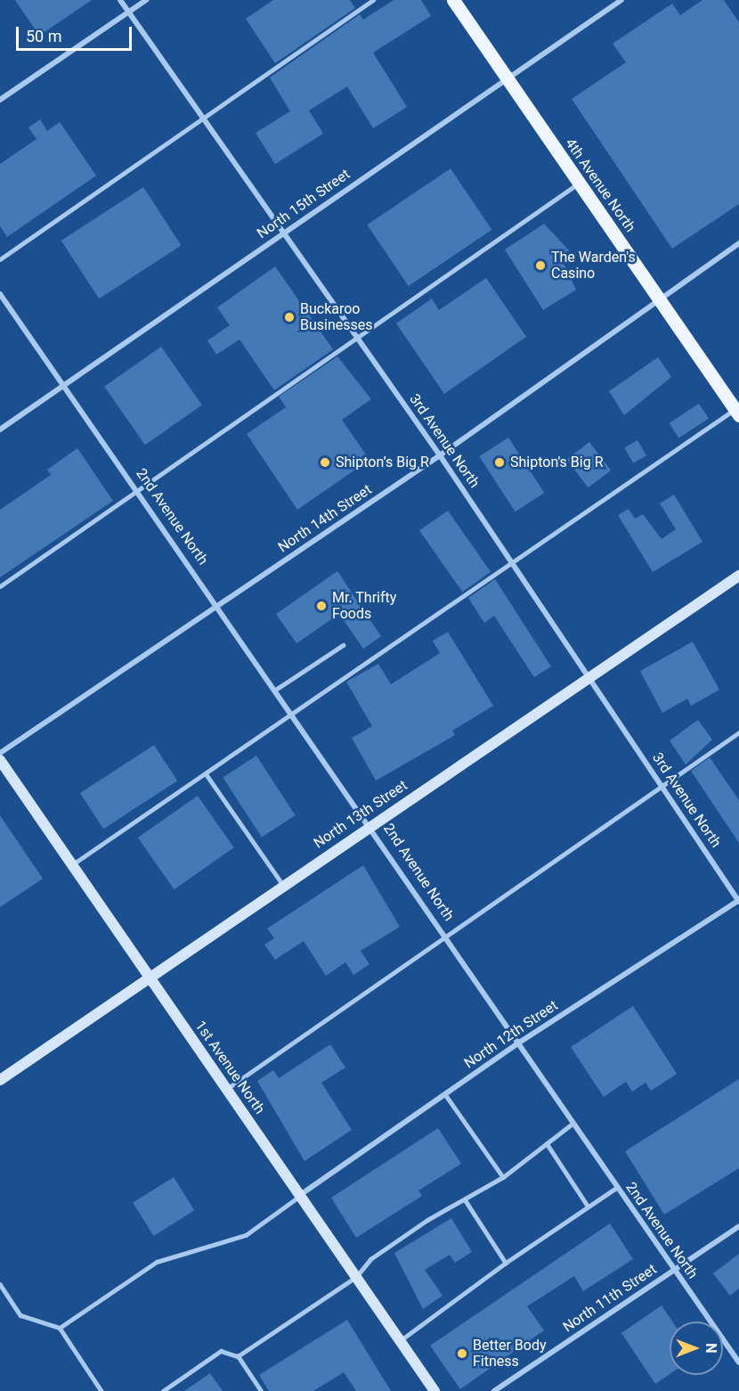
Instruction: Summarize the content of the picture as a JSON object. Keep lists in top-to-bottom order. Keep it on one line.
{"streets":{"main road":["4th Avenue North"],"street":["North 15th Street","3rd Avenue North","2nd Avenue North","North 14th Street","North 13th Street","North 12th Street","1st Avenue North","North 11th Street"]},"crossings":[["4th Avenue North","North 15th Street"],["4th Avenue North","North 14th Street"],["North 15th Street","3rd Avenue North"],["North 15th Street","2nd Avenue North"],["3rd Avenue North","North 14th Street"],["3rd Avenue North","North 13th Street"],["3rd Avenue North","North 12th Street"],["2nd Avenue North","North 14th Street"],["2nd Avenue North","North 13th Street"],["2nd Avenue North","North 12th Street"],["2nd Avenue North","North 11th Street"],["North 13th Street","1st Avenue North"],["North 12th Street","1st Avenue North"]],"places":["The Warden's Casino","Buckaroo Businesses","Shipton’s Big R","Shipton's Big R","Mr. Thrifty Foods","Better Body Fitness"],"scale_bar":"50 m","north":"right"}
